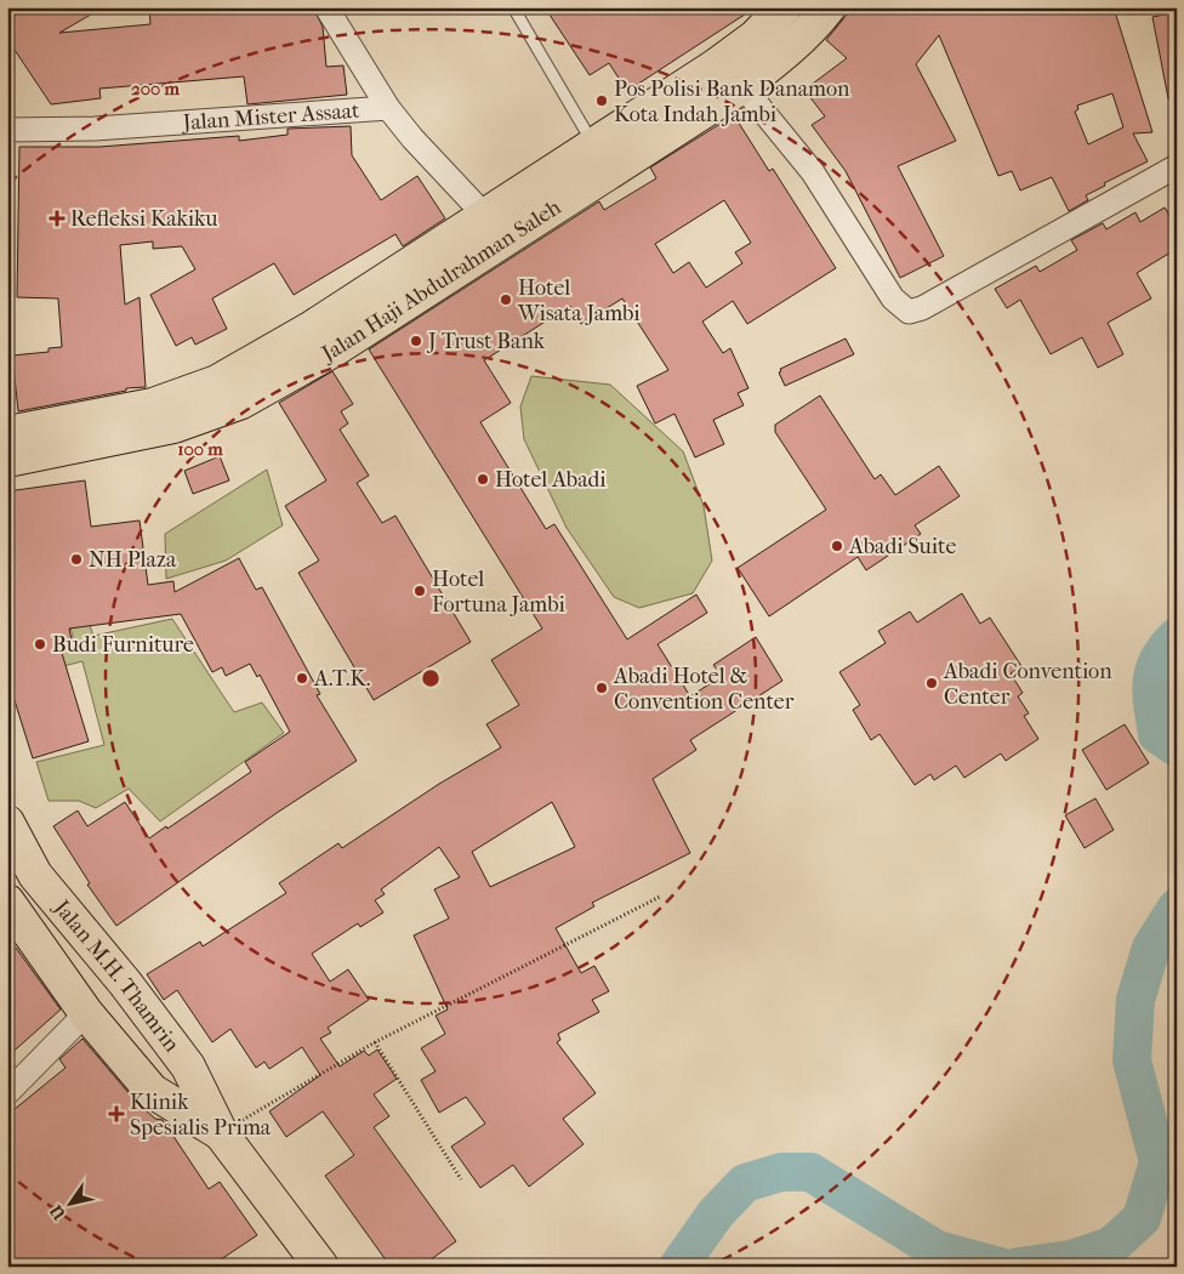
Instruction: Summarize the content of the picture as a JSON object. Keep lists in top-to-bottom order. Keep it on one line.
{"streets":{"highway":["Jalan Haji Abdulrahman Saleh","Jalan M.H. Thamrin"],"street":["Jalan Mister Assaat"]},"crossings":[["Jalan Mister Assaat","Jalan Haji Abdulrahman Saleh"]],"places":{"other":["Pos Polisi Bank Danamon Kota Indah Jambi","Hotel Wisata Jambi","J Trust Bank","Hotel Abadi","Abadi Suite","NH Plaza","Hotel Fortuna Jambi","Budi Furniture","A.T.K.","Abadi Convention Center","Abadi Hotel & Convention Center"],"health":["Refleksi Kakiku","Klinik Spesialis Prima"]},"north":"bottom left","rings":["200 m","100 m"]}
